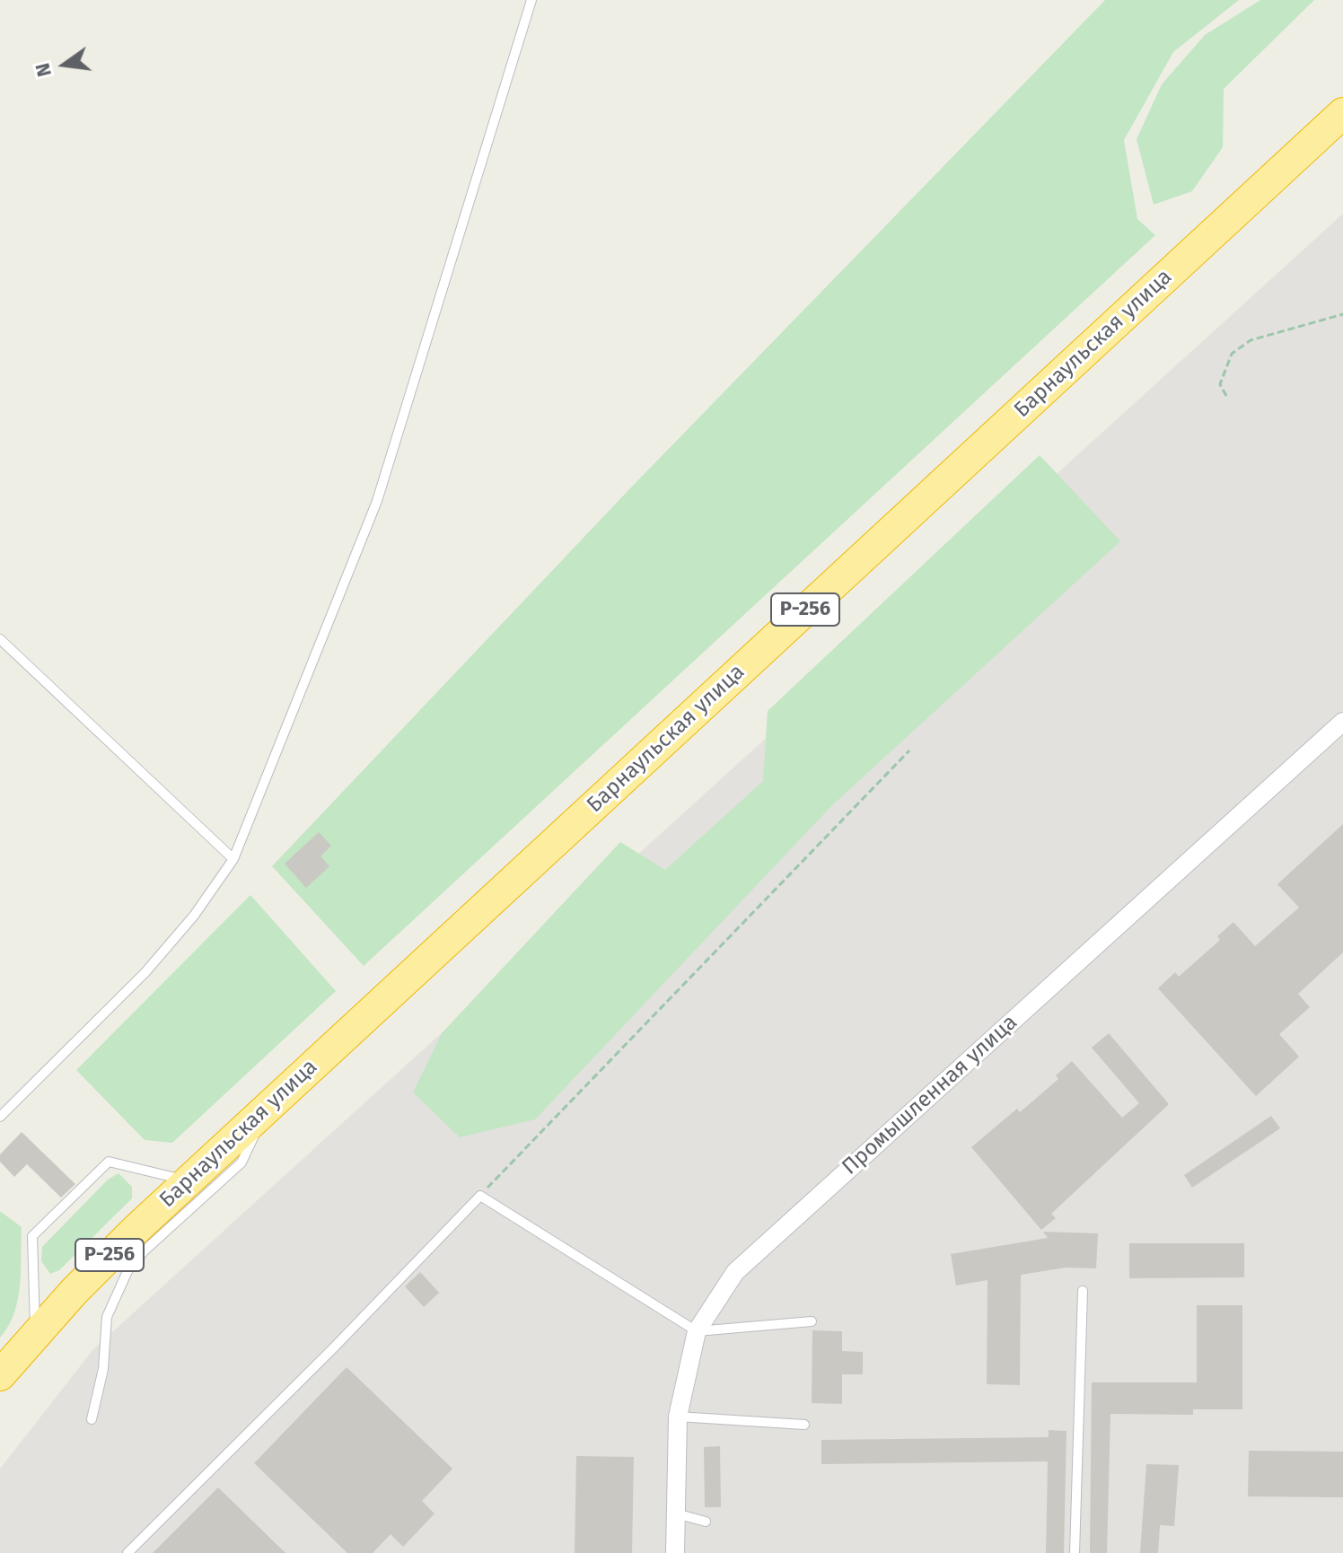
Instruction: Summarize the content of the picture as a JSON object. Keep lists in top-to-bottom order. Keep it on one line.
{"streets":{"highway":["Барнаульская улица","Р-256"],"street":["Промышленная улица"]},"north":"left"}
